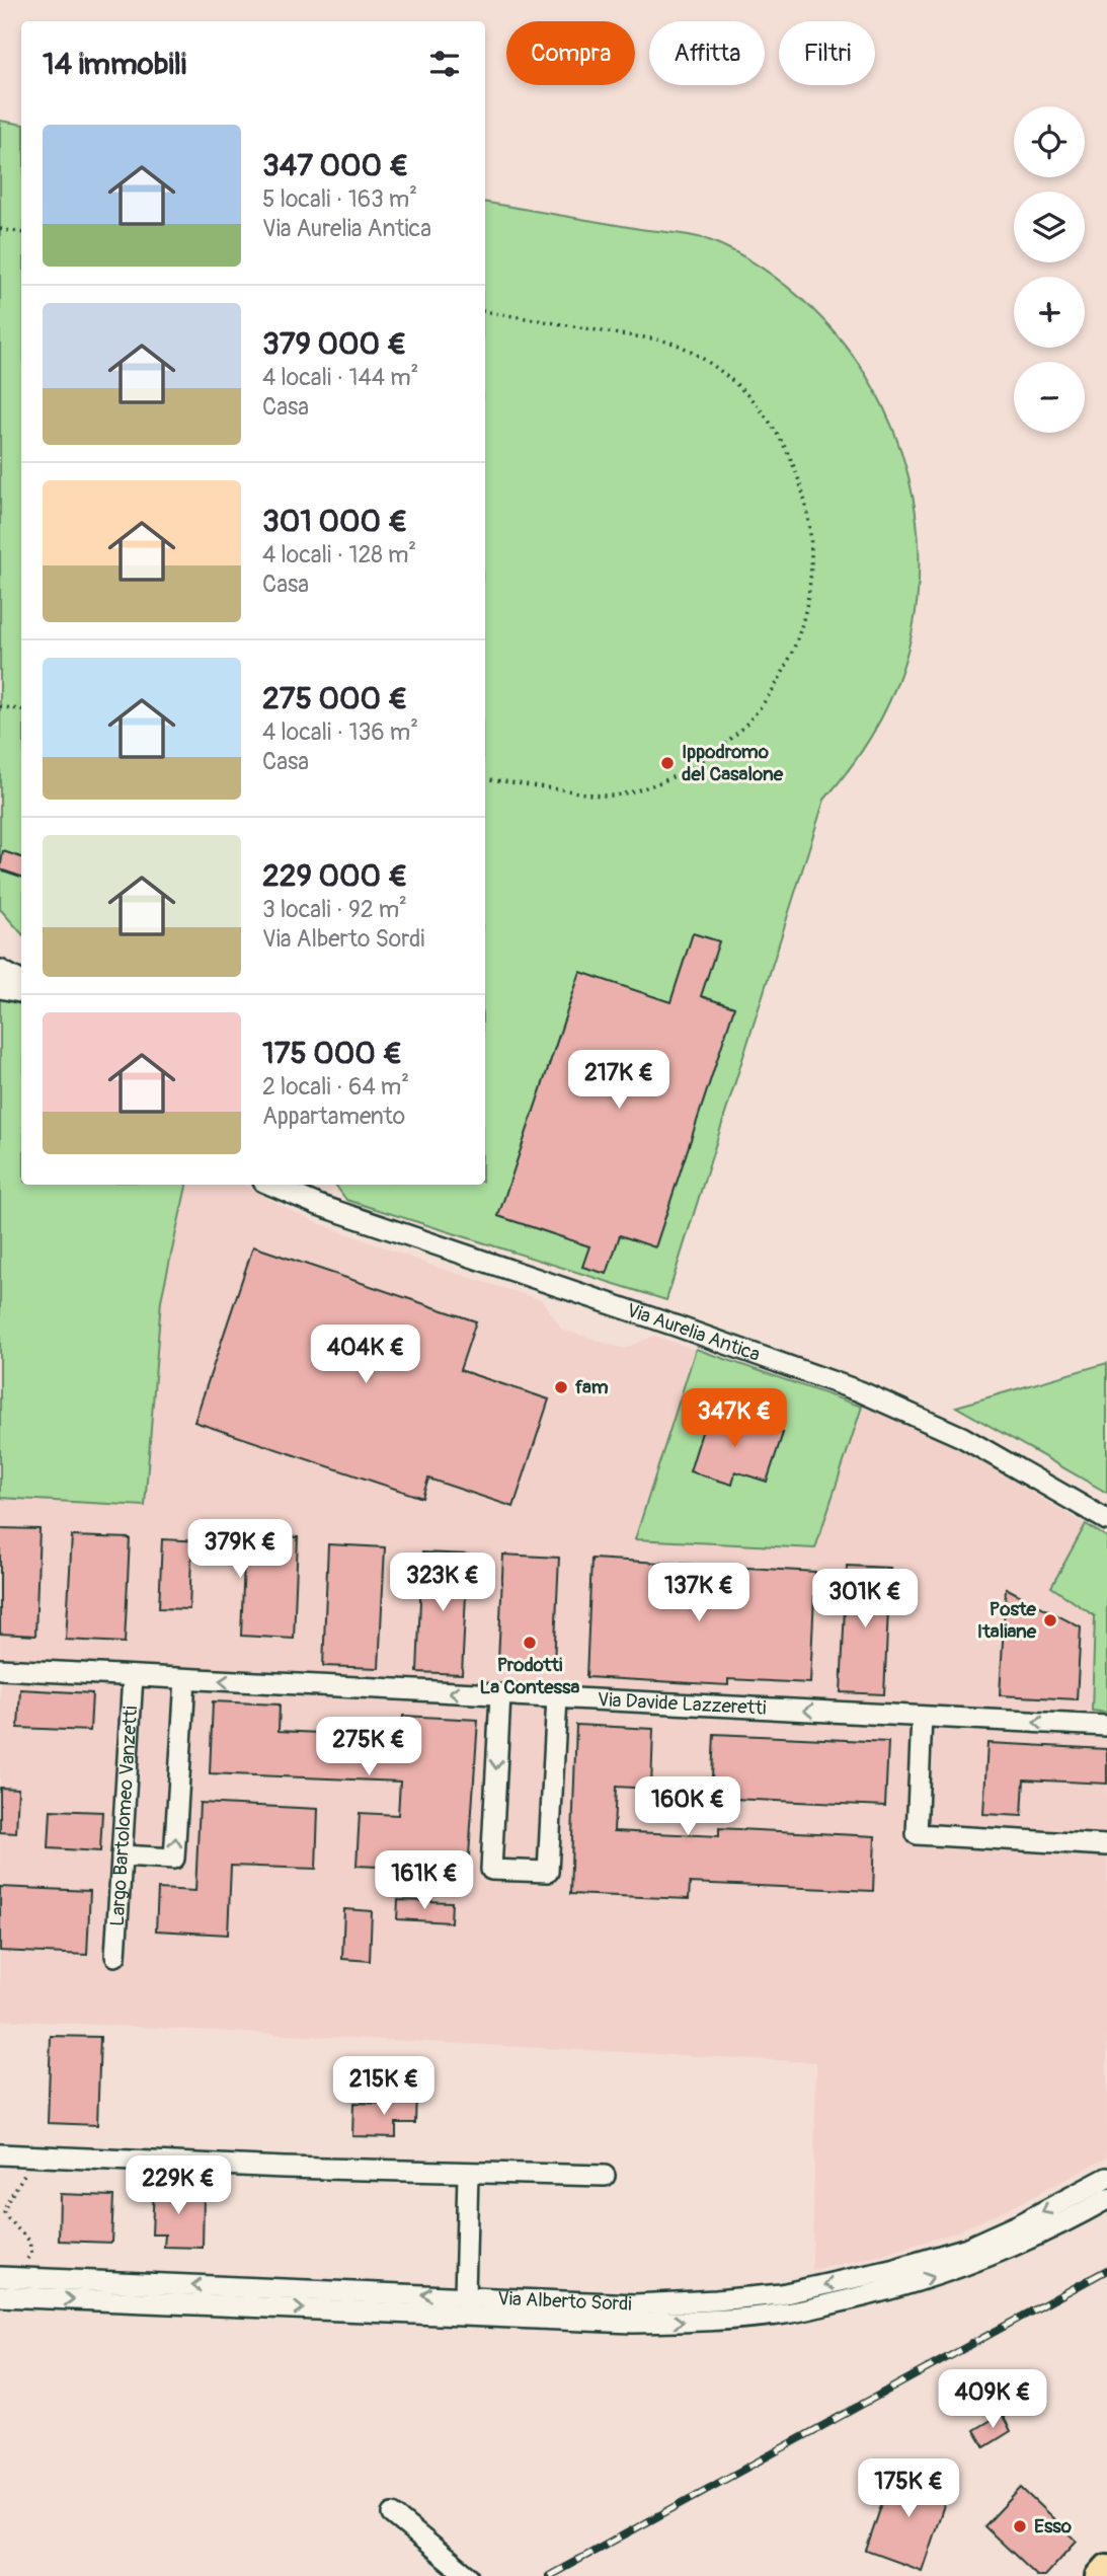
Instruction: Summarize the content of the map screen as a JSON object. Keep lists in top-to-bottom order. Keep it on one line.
{"streets":{"street":["Via Aurelia Antica","Via Davide Lazzeretti","Largo Bartolomeo Vanzetti","Via Alberto Sordi"]},"crossings":[["Via Davide Lazzeretti","Largo Bartolomeo Vanzetti"]],"one_way":["Via Davide Lazzeretti"],"places":["Ippodromo del Casalone","fam","Poste Italiane","Prodotti La Contessa","Esso"],"page":{"chip":["Compra","Affitta","Filtri"],"heading":"14 immobili","map_buttons":["+","−"],"list":[{"name":"347 000 €","note":"5 locali · 163 m² · Via Aurelia Antica"},{"name":"379 000 €","note":"4 locali · 144 m² · Casa"},{"name":"301 000 €","note":"4 locali · 128 m² · Casa"},{"name":"275 000 €","note":"4 locali · 136 m² · Casa"},{"name":"229 000 €","note":"3 locali · 92 m² · Via Alberto Sordi"},{"name":"175 000 €","note":"2 locali · 64 m² · Appartamento"}],"price":["217K €","404K €","347K €","379K €","323K €","137K €","301K €","275K €","160K €","161K €","215K €","229K €","409K €","175K €"]}}
